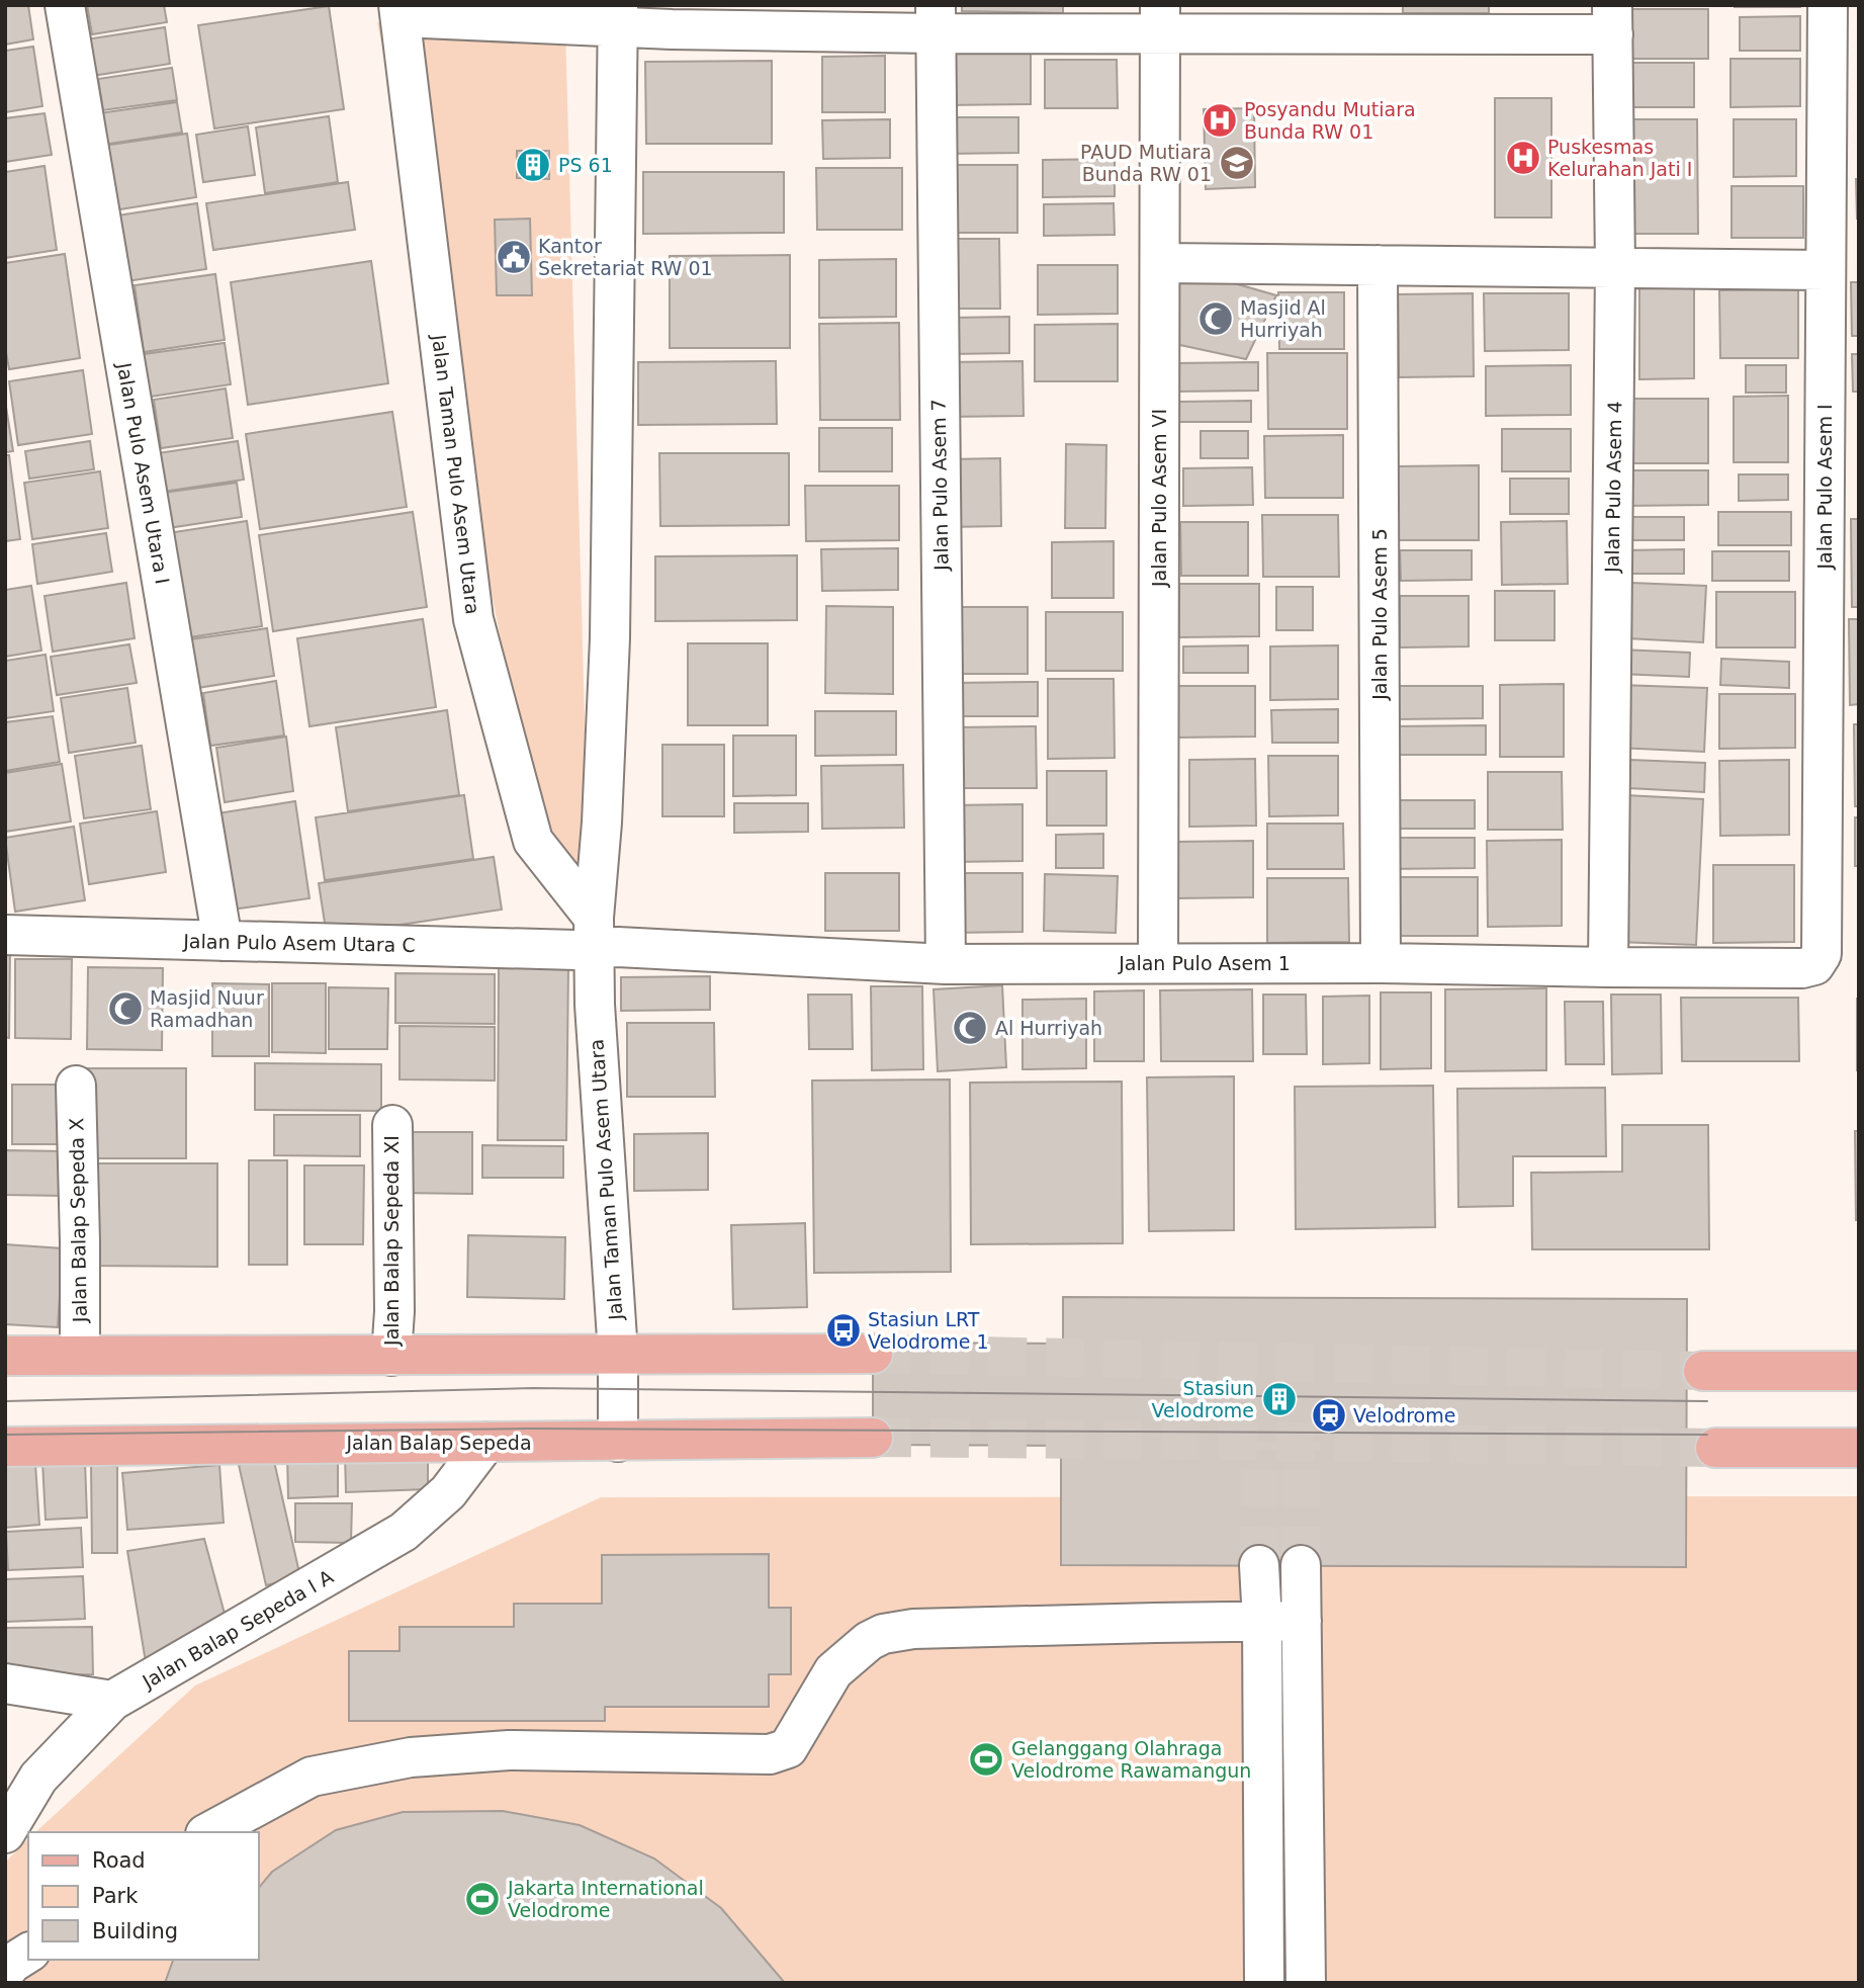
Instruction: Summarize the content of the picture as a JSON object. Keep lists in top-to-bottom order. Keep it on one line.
{"streets":{"main road":["Jalan Balap Sepeda"],"street":["Jalan Pulo Asem Utara I","Jalan Taman Pulo Asem Utara","Jalan Pulo Asem 7","Jalan Pulo Asem 4","Jalan Pulo Asem I","Jalan Pulo Asem VI","Jalan Pulo Asem 5","Jalan Pulo Asem Utara C","Jalan Pulo Asem 1","Jalan Balap Sepeda X","Jalan Balap Sepeda XI","Jalan Balap Sepeda I A"]},"crossings":[["Jalan Pulo Asem Utara I","Jalan Pulo Asem Utara C"],["Jalan Taman Pulo Asem Utara","Jalan Pulo Asem Utara C"],["Jalan Taman Pulo Asem Utara","Jalan Pulo Asem 1"],["Jalan Taman Pulo Asem Utara","Jalan Balap Sepeda"],["Jalan Pulo Asem 7","Jalan Pulo Asem 1"],["Jalan Pulo Asem 4","Jalan Pulo Asem 1"],["Jalan Pulo Asem I","Jalan Pulo Asem 1"],["Jalan Pulo Asem VI","Jalan Pulo Asem 1"],["Jalan Pulo Asem 5","Jalan Pulo Asem 1"],["Jalan Pulo Asem Utara C","Jalan Pulo Asem 1"],["Jalan Balap Sepeda","Jalan Balap Sepeda I A"]],"places":{"hospital":["Posyandu Mutiara Bunda RW 01","Puskesmas Kelurahan Jati I"],"school or university":["PAUD Mutiara Bunda RW 01"],"building":["PS 61","Stasiun Velodrome"],"public building":["Kantor Sekretariat RW 01"],"mosque":["Masjid Al Hurriyah","Masjid Nuur Ramadhan","Al Hurriyah"],"bus stop":["Stasiun LRT Velodrome 1"],"station":["Velodrome"],"sports":["Gelanggang Olahraga Velodrome Rawamangun","Jakarta International Velodrome"]},"legend":["Road","Park","Building"]}
